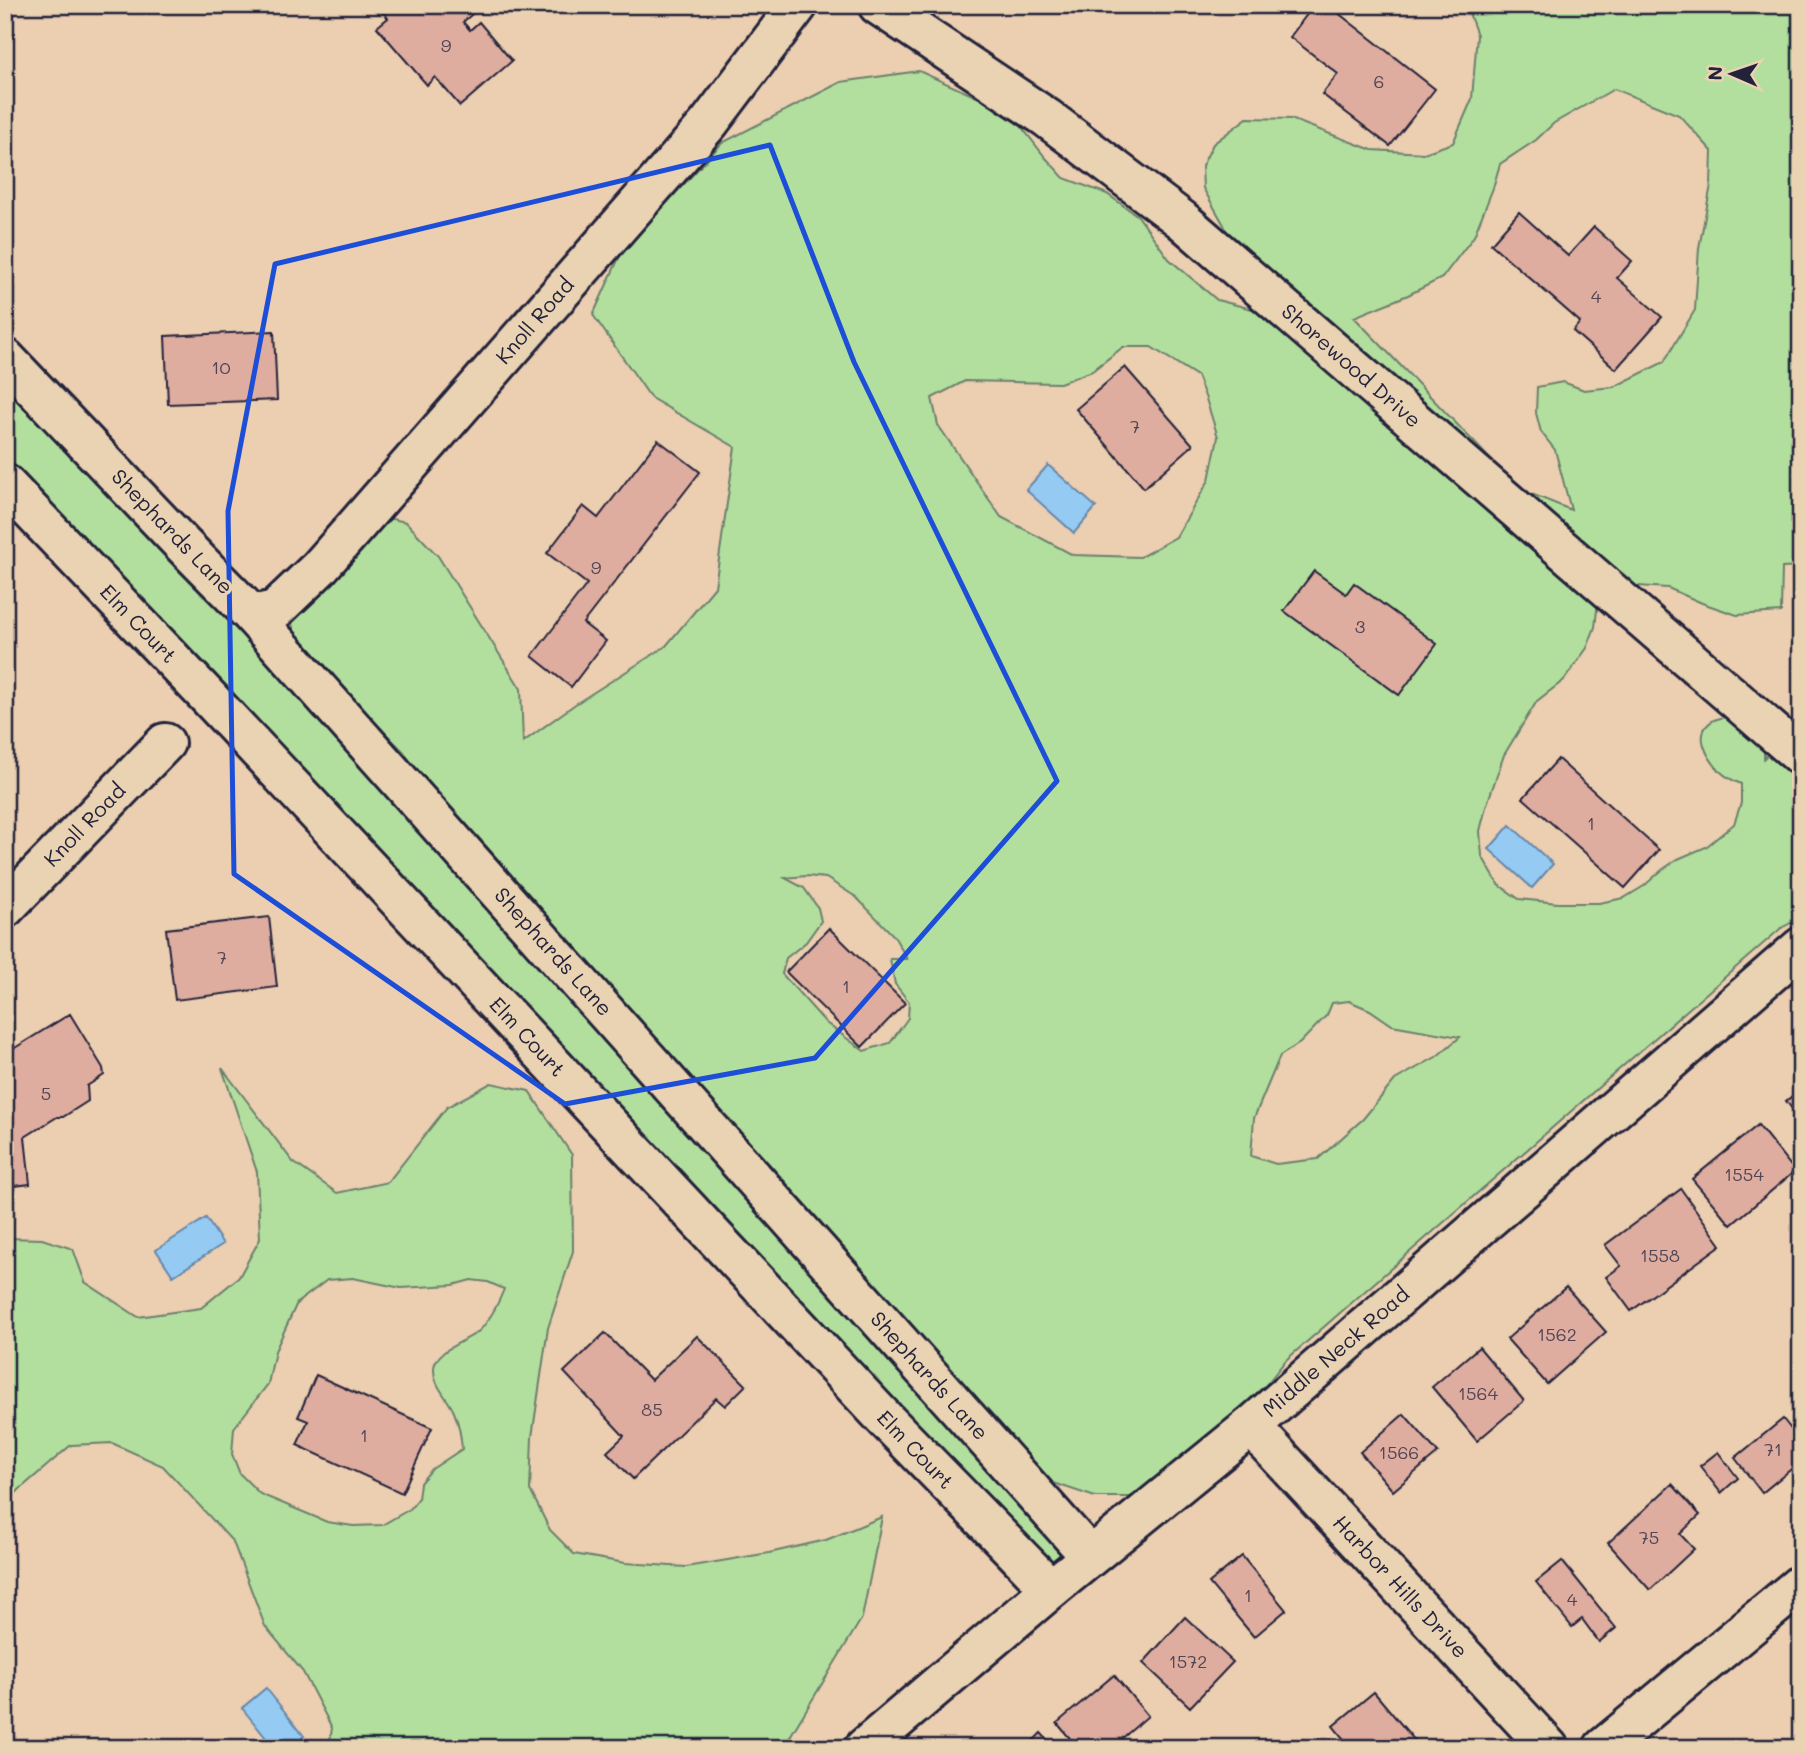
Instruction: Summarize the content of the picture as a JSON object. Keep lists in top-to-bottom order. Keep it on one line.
{"streets":{"street":["Knoll Road","Shorewood Drive","Shephards Lane","Elm Court","Middle Neck Road","Harbor Hills Drive"]},"crossings":[["Knoll Road","Shephards Lane"],["Shephards Lane","Middle Neck Road"],["Elm Court","Middle Neck Road"],["Middle Neck Road","Harbor Hills Drive"]],"house_numbers":["9","6","4","10","7","9","3","1","7","1","5","1554","1558","1562","1564","85","1","71","1566","75","1","4","1572"],"north":"left"}
